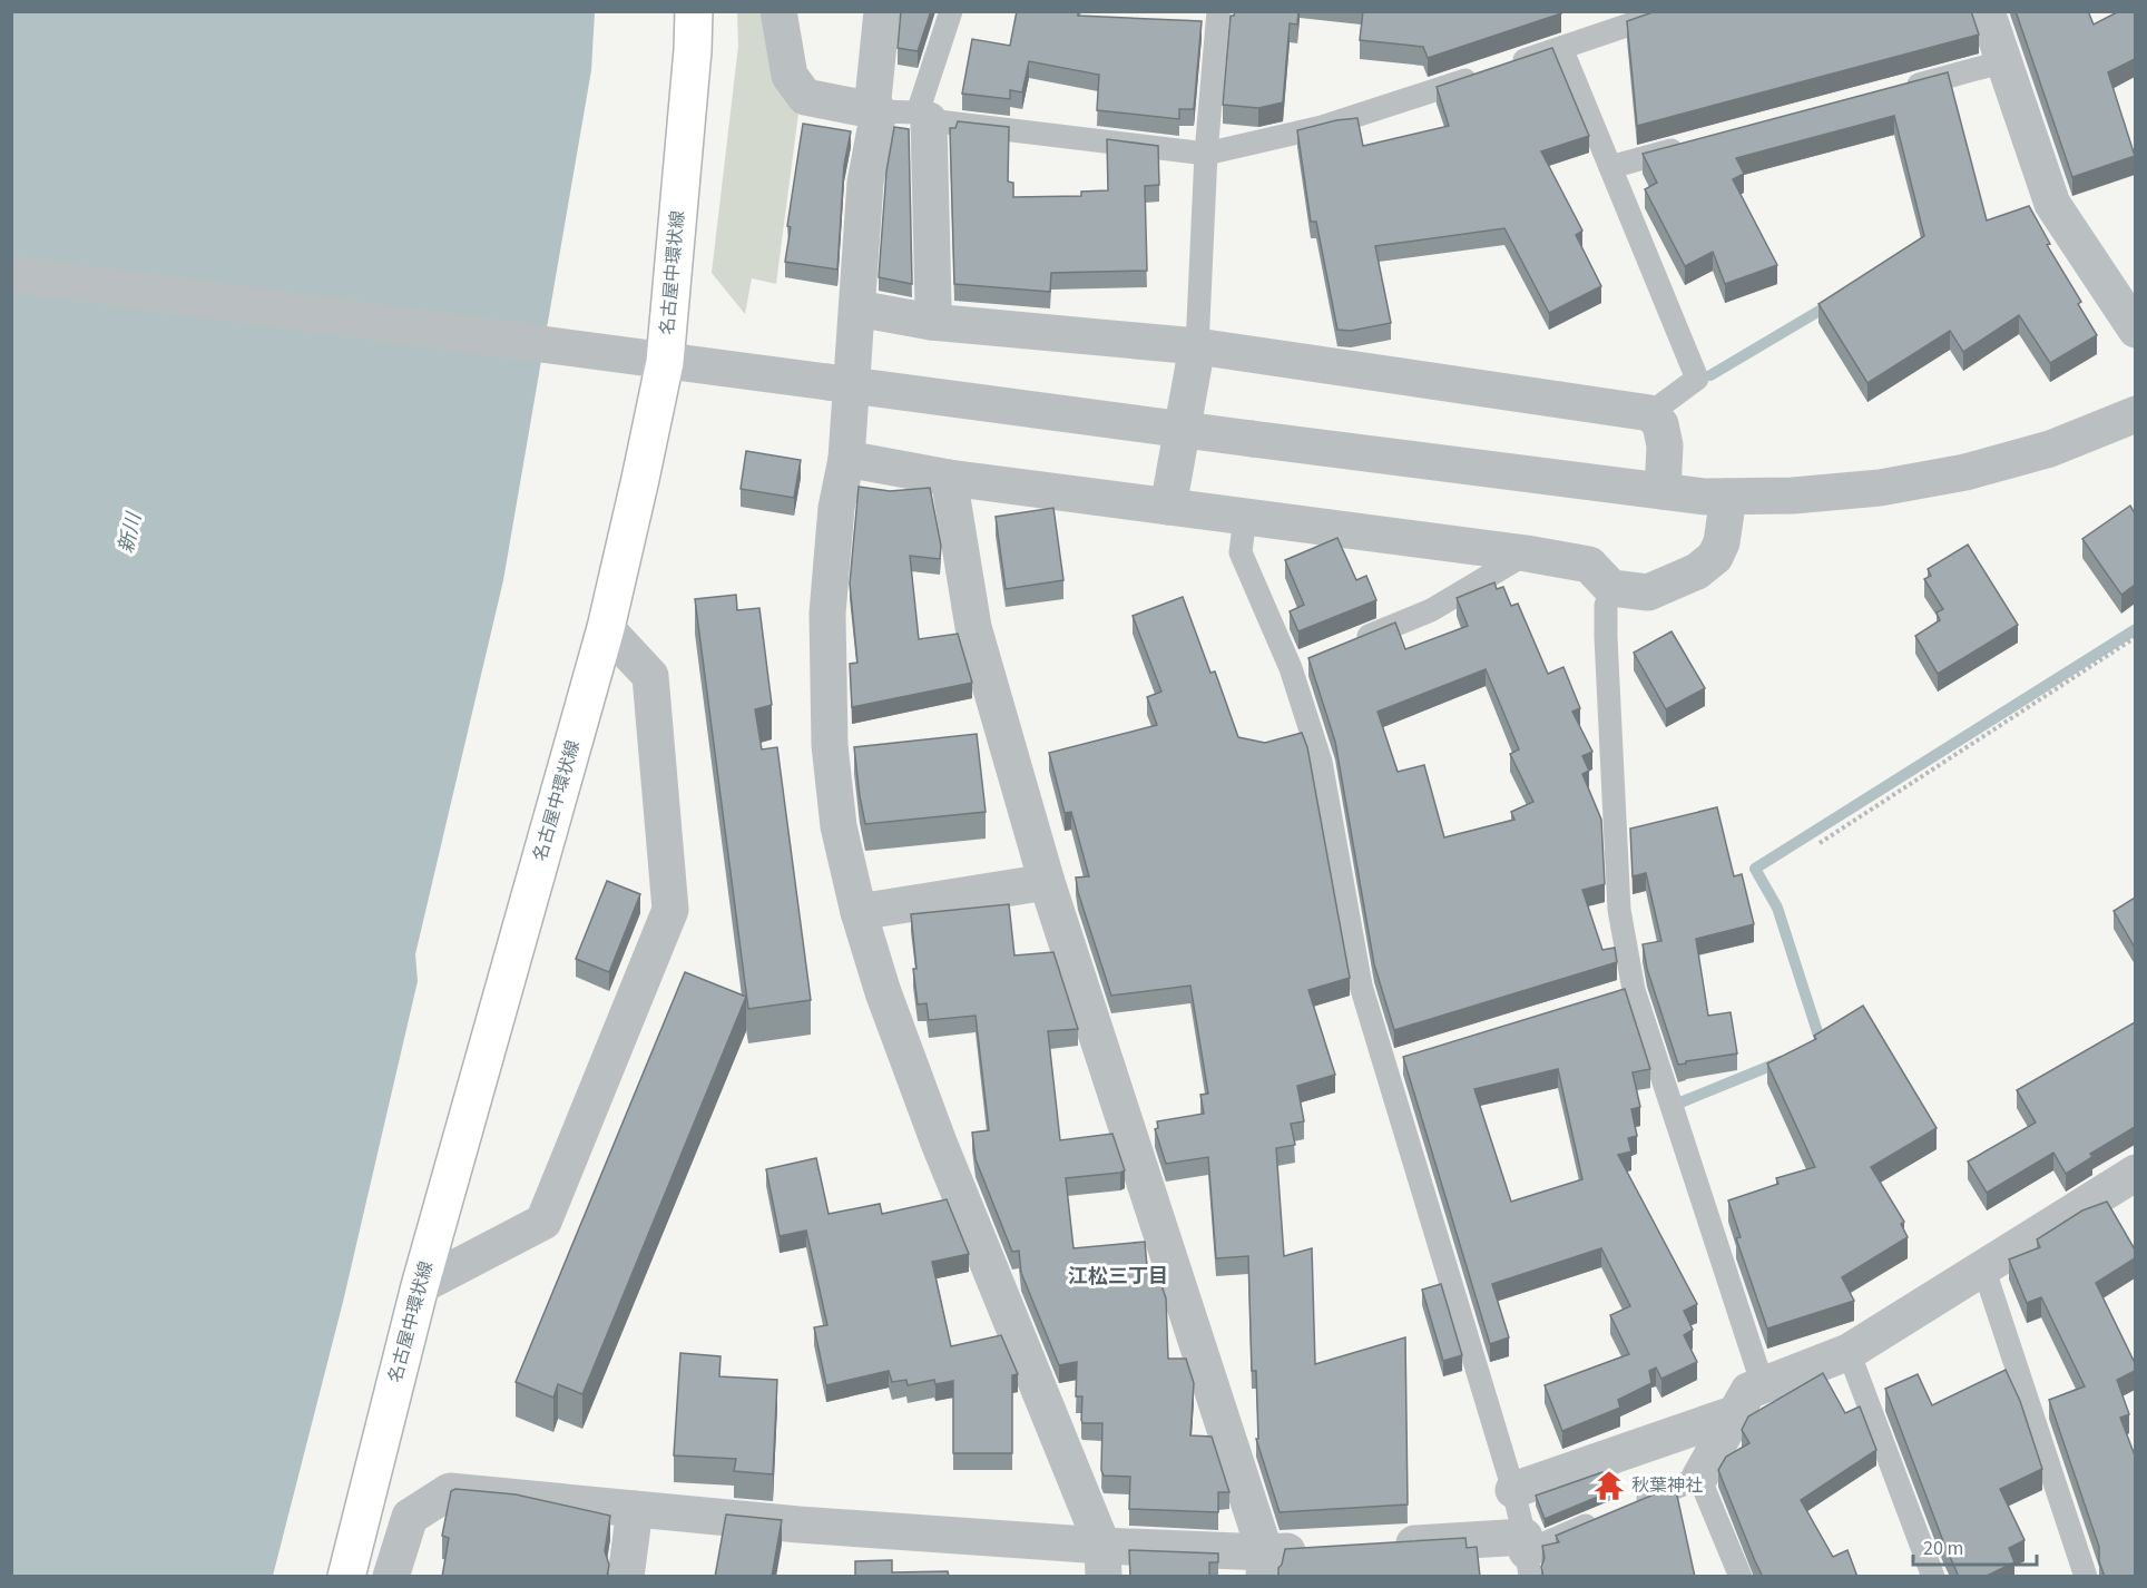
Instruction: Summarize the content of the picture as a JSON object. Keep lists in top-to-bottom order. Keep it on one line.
{"streets":{"main road":["名古屋中環状線"]},"districts":["江松三丁目"],"water":["新川"],"places":{"temple":["秋葉神社"]},"scale_bar":"20 m"}
